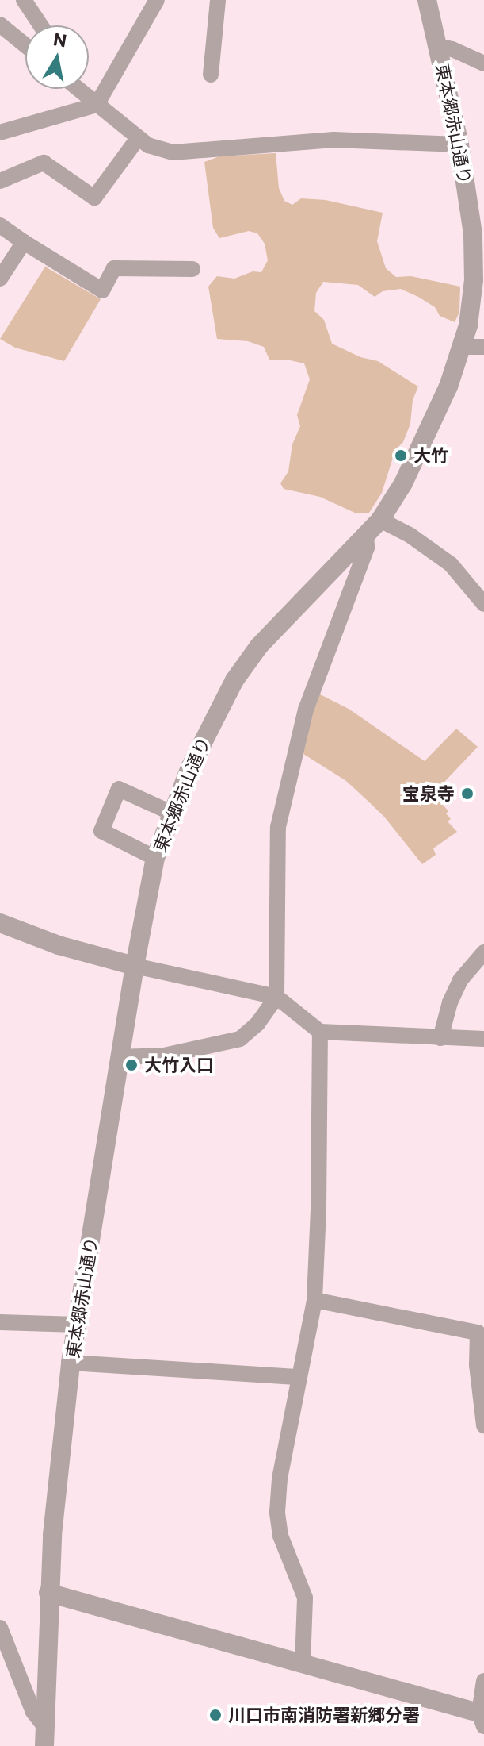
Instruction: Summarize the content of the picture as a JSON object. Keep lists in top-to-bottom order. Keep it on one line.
{"streets":{"street":["東本郷赤山通り"]},"places":["大竹","宝泉寺","大竹入口","川口市南消防署新郷分署"],"north":"top"}
